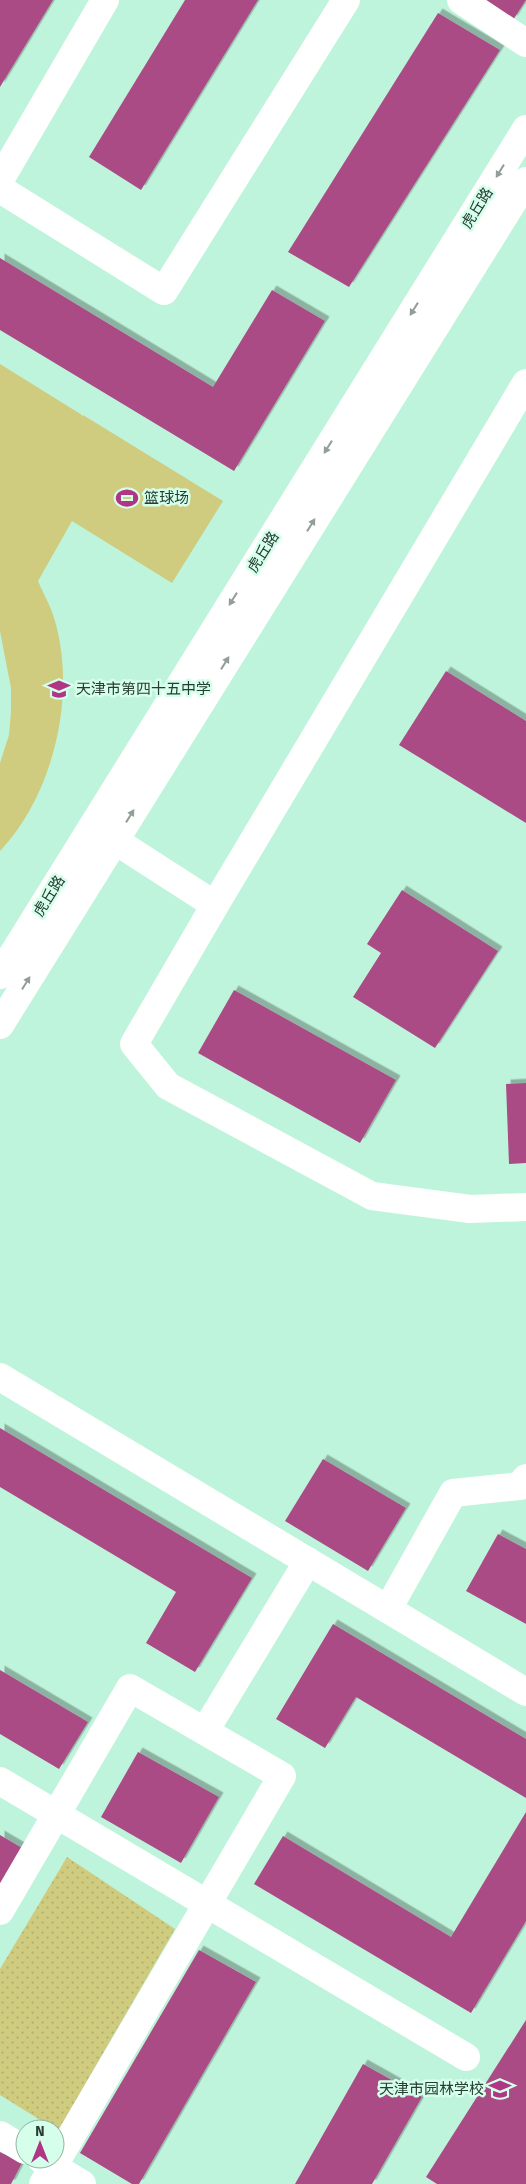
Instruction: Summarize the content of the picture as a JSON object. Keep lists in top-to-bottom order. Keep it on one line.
{"streets":{"street":["虎丘路"]},"places":{"sports":["篮球场"],"school or university":["天津市第四十五中学","天津市园林学校"]},"north":"top"}
